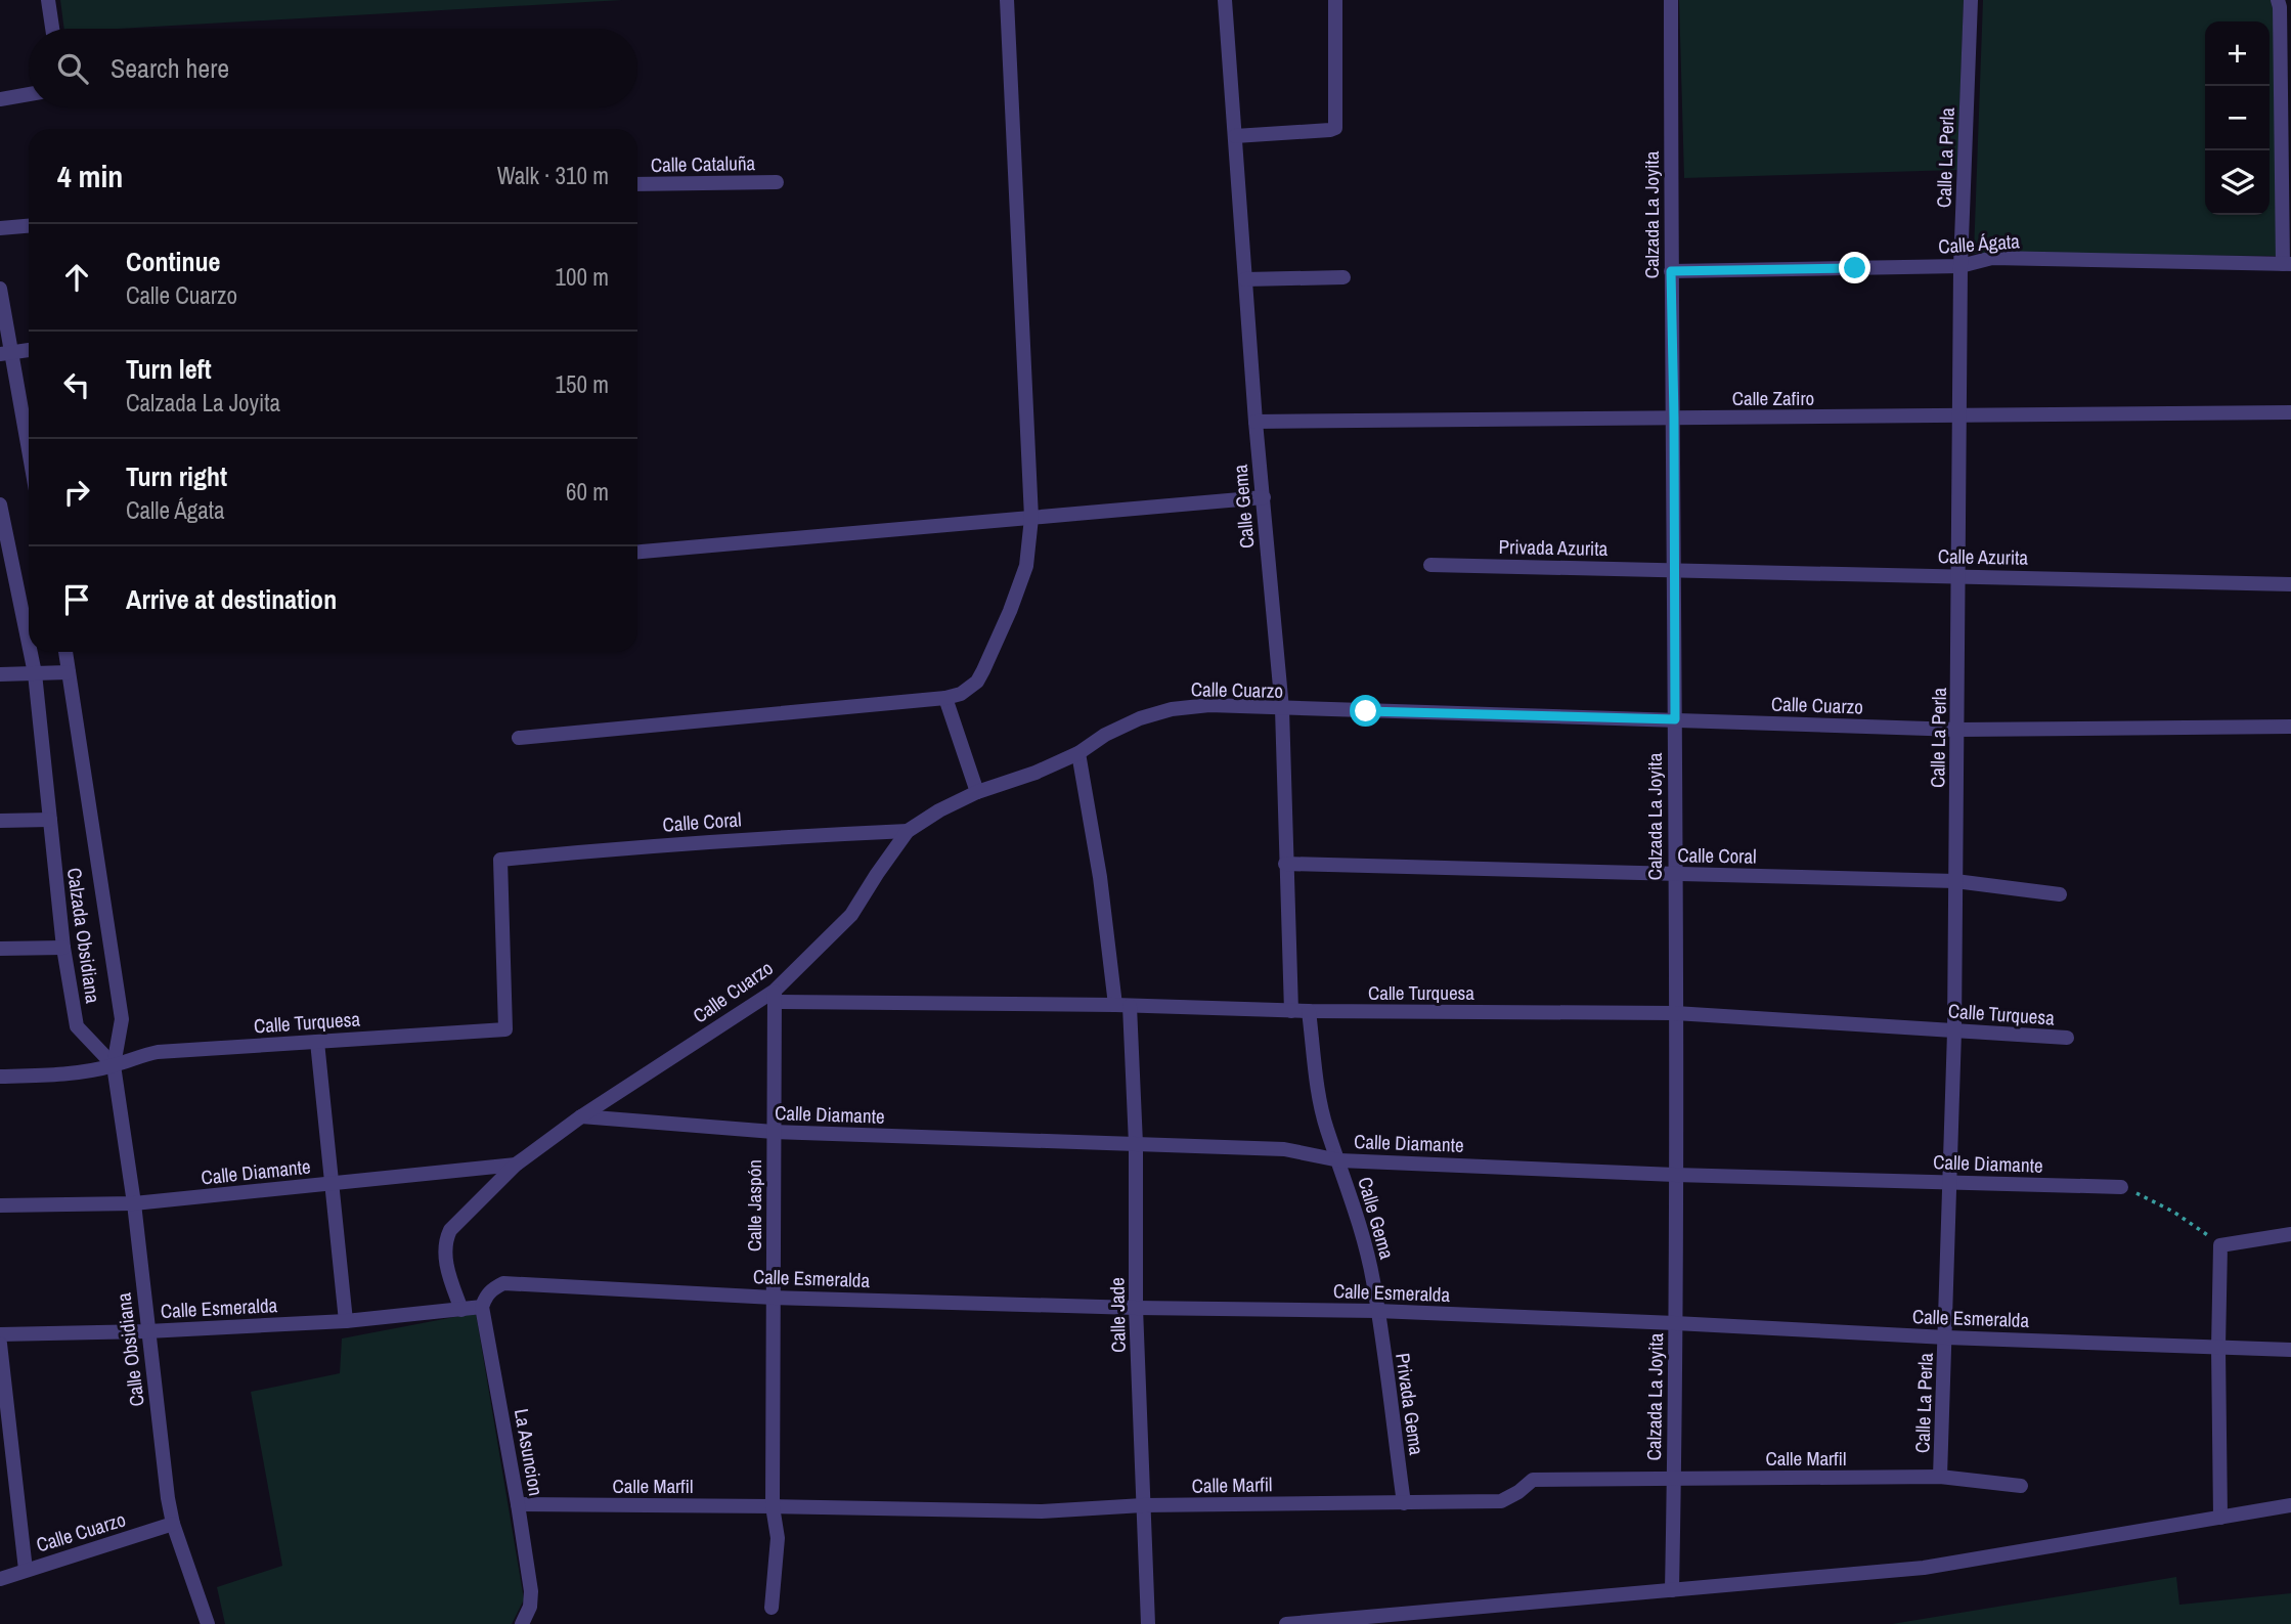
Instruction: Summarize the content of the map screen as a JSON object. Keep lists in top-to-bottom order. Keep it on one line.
{"streets":{"street":["Calle La Perla","Calle Cataluña","Calzada La Joyita","Calle Ágata","Calle Zafiro","Calle Gema","Privada Azurita","Calle Azurita","Calle Cuarzo","Calle Coral","Calzada Obsidiana","Calle Turquesa","Calle Diamante","Calle Jaspón","Calle Esmeralda","Calle Jade","Calle Obsidiana","Privada Gema","La Asuncion","Calle Marfil"]},"crossings":[["Calle La Perla","Calle Ágata"],["Calle La Perla","Calle Zafiro"],["Calle La Perla","Calle Azurita"],["Calle La Perla","Calle Cuarzo"],["Calle La Perla","Calle Coral"],["Calle La Perla","Calle Turquesa"],["Calle La Perla","Calle Diamante"],["Calle La Perla","Calle Esmeralda"],["Calle La Perla","Calle Marfil"],["Calzada La Joyita","Calle Ágata"],["Calzada La Joyita","Calle Zafiro"],["Calzada La Joyita","Privada Azurita"],["Calzada La Joyita","Calle Azurita"],["Calzada La Joyita","Calle Cuarzo"],["Calzada La Joyita","Calle Coral"],["Calzada La Joyita","Calle Turquesa"],["Calzada La Joyita","Calle Diamante"],["Calzada La Joyita","Calle Esmeralda"],["Calzada La Joyita","Calle Marfil"],["Calle Zafiro","Calle Gema"],["Calle Gema","Calle Cuarzo"],["Calle Gema","Calle Coral"],["Calle Gema","Calle Turquesa"],["Calle Gema","Calle Diamante"],["Calle Gema","Calle Esmeralda"],["Calle Gema","Privada Gema"],["Privada Azurita","Calle Azurita"],["Calle Cuarzo","Calle Coral"],["Calle Cuarzo","Calle Turquesa"],["Calle Cuarzo","Calle Diamante"],["Calle Cuarzo","Calle Jaspón"],["Calle Cuarzo","Calle Esmeralda"],["Calle Cuarzo","Calle Jade"],["Calle Cuarzo","Calle Obsidiana"],["Calle Coral","Calle Turquesa"],["Calzada Obsidiana","Calle Turquesa"],["Calzada Obsidiana","Calle Obsidiana"],["Calle Turquesa","Calle Jaspón"],["Calle Turquesa","Calle Jade"],["Calle Turquesa","Calle Obsidiana"],["Calle Diamante","Calle Jaspón"],["Calle Diamante","Calle Jade"],["Calle Diamante","Calle Obsidiana"],["Calle Jaspón","Calle Esmeralda"],["Calle Jaspón","Calle Marfil"],["Calle Esmeralda","Calle Jade"],["Calle Esmeralda","Calle Obsidiana"],["Calle Esmeralda","Privada Gema"],["Calle Esmeralda","La Asuncion"],["Calle Jade","Calle Marfil"],["Privada Gema","Calle Marfil"],["La Asuncion","Calle Marfil"]],"page":{"map_buttons":["+","−"],"search":"Search here","heading":["4 min","Walk · 310 m"],"list":[["Continue","Calle Cuarzo","100 m"],["Turn left","Calzada La Joyita","150 m"],["Turn right","Calle Ágata","60 m"],"Arrive at destination"]}}
